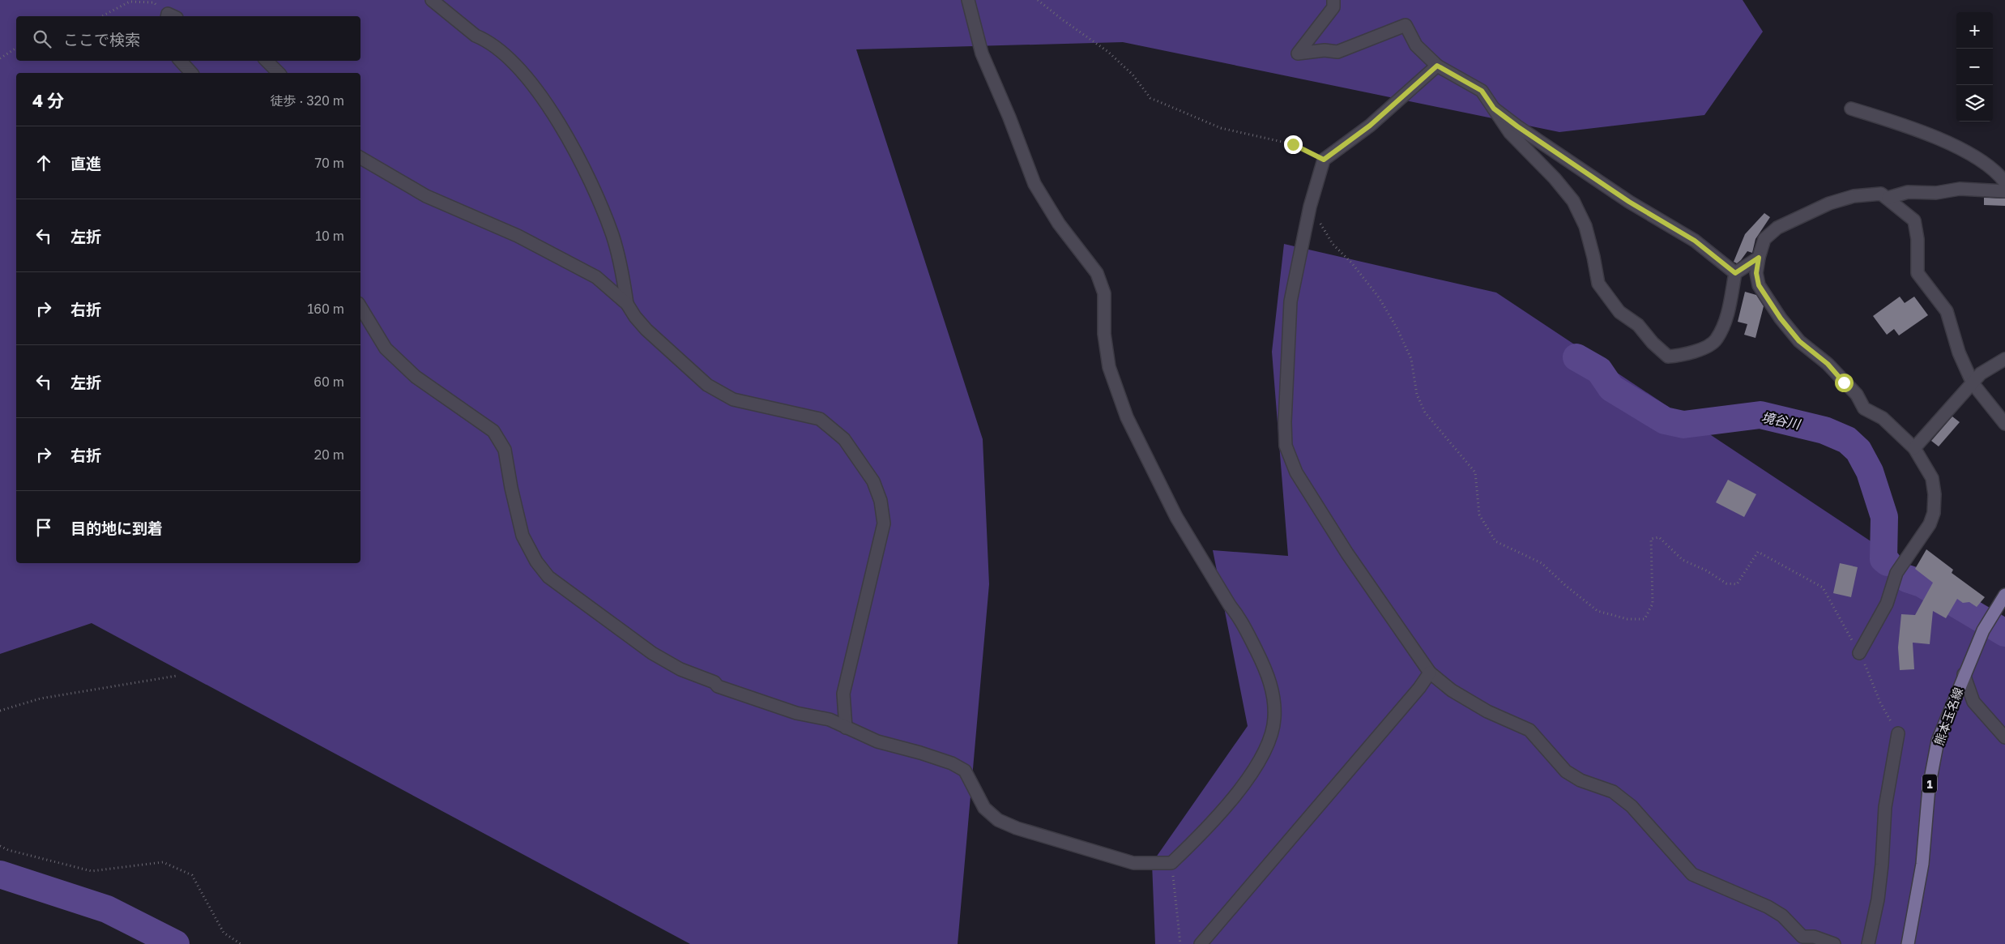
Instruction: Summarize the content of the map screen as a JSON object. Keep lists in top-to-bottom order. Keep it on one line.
{"streets":{"main road":["熊本玉名線","1"]},"water":["境谷川"],"page":{"map_buttons":["+","−"],"search":"ここで検索","heading":["4 分","徒歩 · 320 m"],"list":[["直進","70 m"],["左折","10 m"],["右折","160 m"],["左折","60 m"],["右折","20 m"],"目的地に到着"]}}
